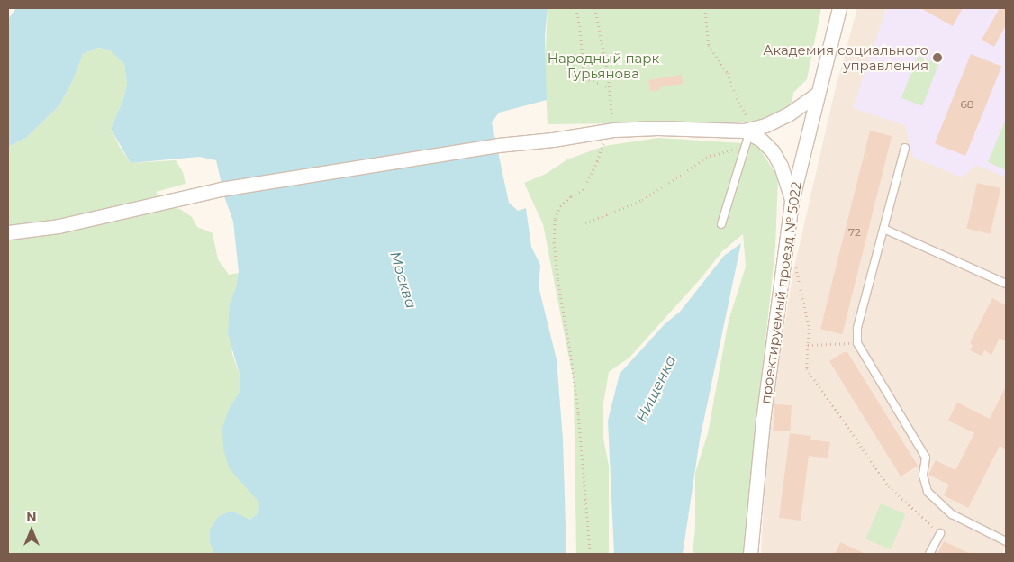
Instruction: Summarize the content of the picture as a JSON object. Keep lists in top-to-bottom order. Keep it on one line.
{"streets":{"street":["проектируемый проезд № 5022"]},"water":["Москва","Нищенка"],"parks":["Народный парк Гурьянова"],"places":["Академия социального управления"],"house_numbers":["68","72"],"north":"top"}
